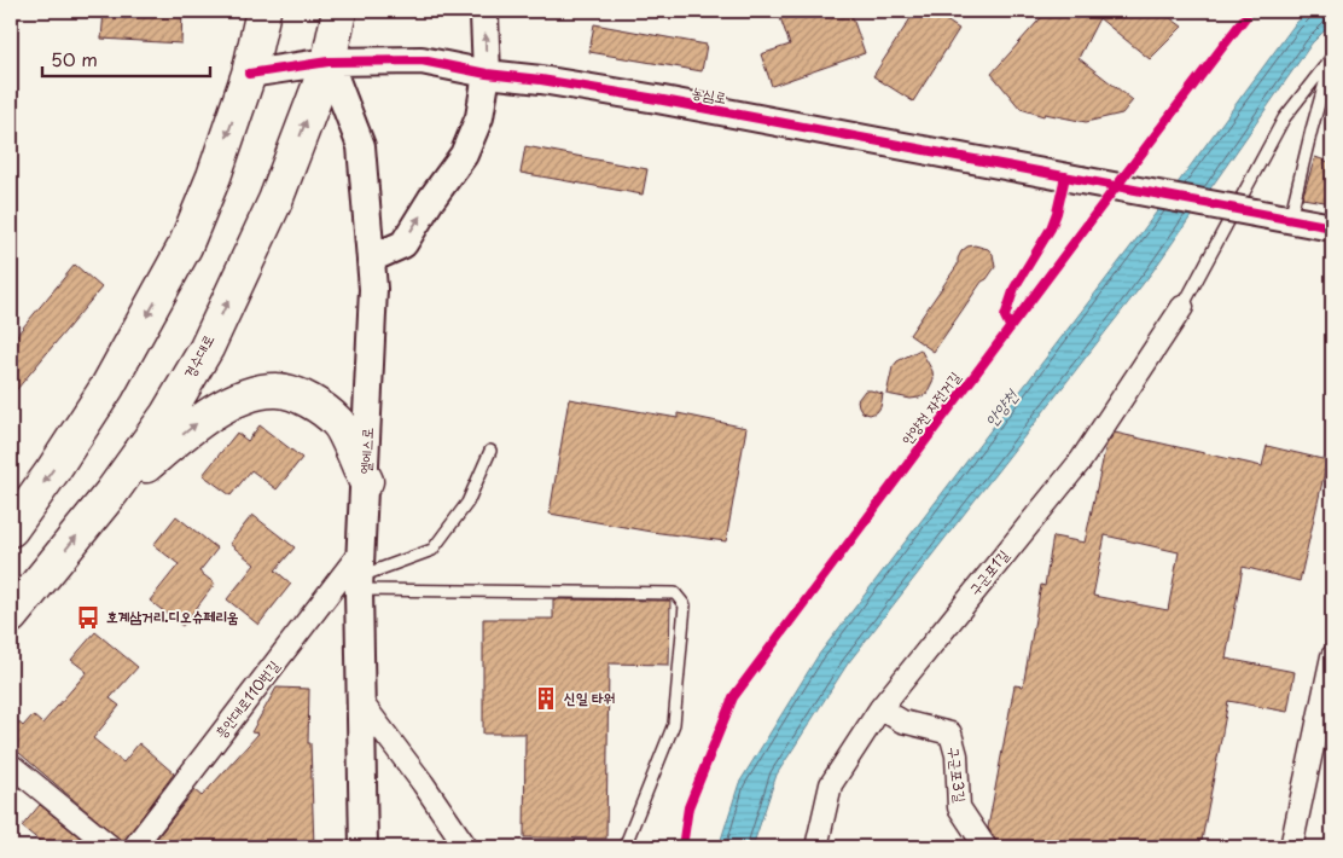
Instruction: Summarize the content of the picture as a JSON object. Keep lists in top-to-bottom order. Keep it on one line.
{"streets":{"main road":["경수대로"],"street":["농심로","엘에스로","구군포1길","흥안대로110번길","구군포3길"],"cycle path":["안양천 자전거길"]},"crossings":[["농심로","경수대로"],["농심로","엘에스로"],["경수대로","엘에스로"],["엘에스로","흥안대로110번길"],["구군포1길","구군포3길"]],"water":["안양천"],"places":{"bus stop":["호계삼거리.디오슈페리움"],"building":["신일 타워"]},"scale_bar":"50 m"}
